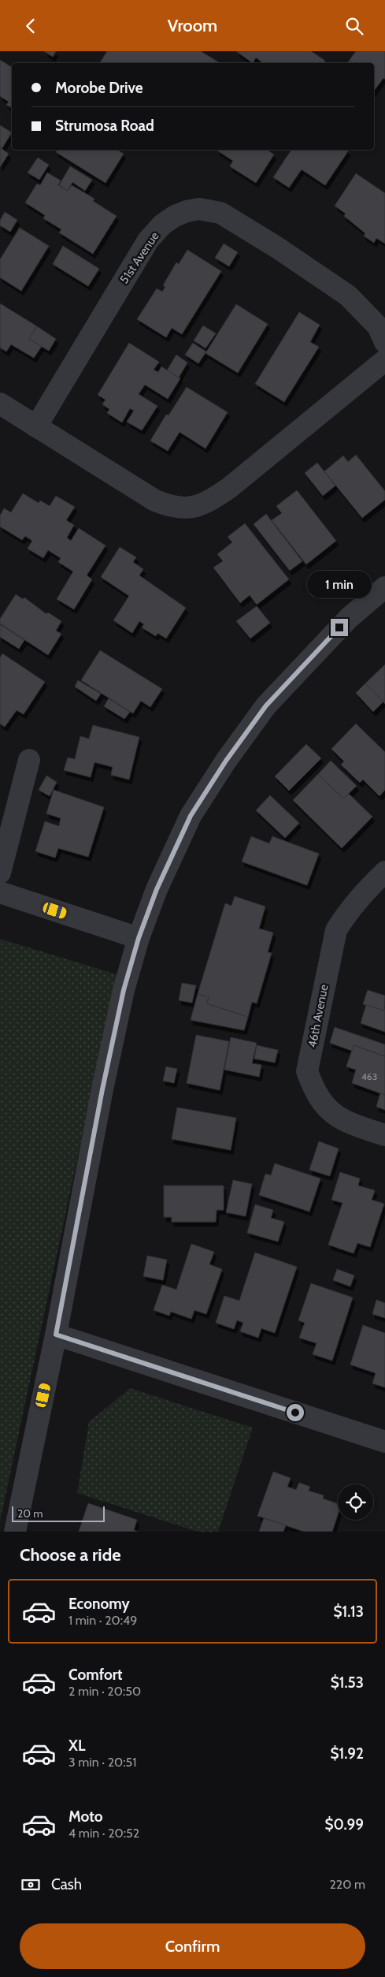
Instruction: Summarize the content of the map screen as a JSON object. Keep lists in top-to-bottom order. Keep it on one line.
{"streets":{"street":["51st Avenue","46th Avenue"]},"house_numbers":["463"],"scale_bar":"20 m","page":{"header":"Vroom","banner":["Morobe Drive","Strumosa Road"],"bubble":"1 min","scale":"20 m","heading":"Choose a ride","list":[{"name":"Economy","note":"1 min · 20:49","value":"$1.13"},{"name":"Comfort","note":"2 min · 20:50","value":"$1.53"},{"name":"XL","note":"3 min · 20:51","value":"$1.92"},{"name":"Moto","note":"4 min · 20:52","value":"$0.99"}],"pay":["Cash","220 m"],"buttons":"Confirm"}}
